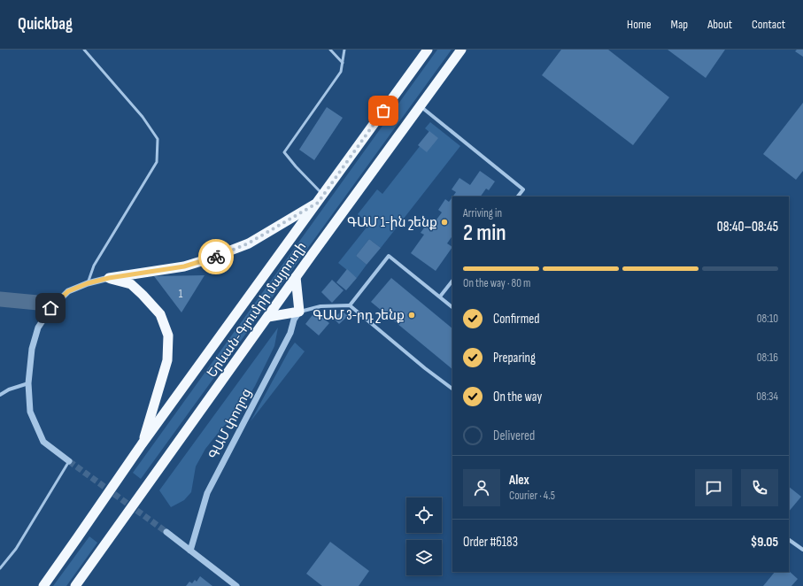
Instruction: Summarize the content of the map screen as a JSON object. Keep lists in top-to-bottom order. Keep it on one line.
{"streets":{"highway":["Երևան-Գյումրի մայրուղի"],"street":["ԳԱՄ փողոց"]},"places":["ԳԱՄ 1-ին շենք","ԳԱՄ 3-րդ շենք"],"house_numbers":["1"],"page":{"header":"Quickbag","nav":["Home","Map","About","Contact"],"heading":["2 min","Arriving in","08:40–08:45"],"panel":["Alex","Courier · 4.5","Order #6183","$9.05"],"bar":"On the way · 80 m","list":[["Confirmed","08:10"],["Preparing","08:16"],["On the way","08:34"],"Delivered"]}}
